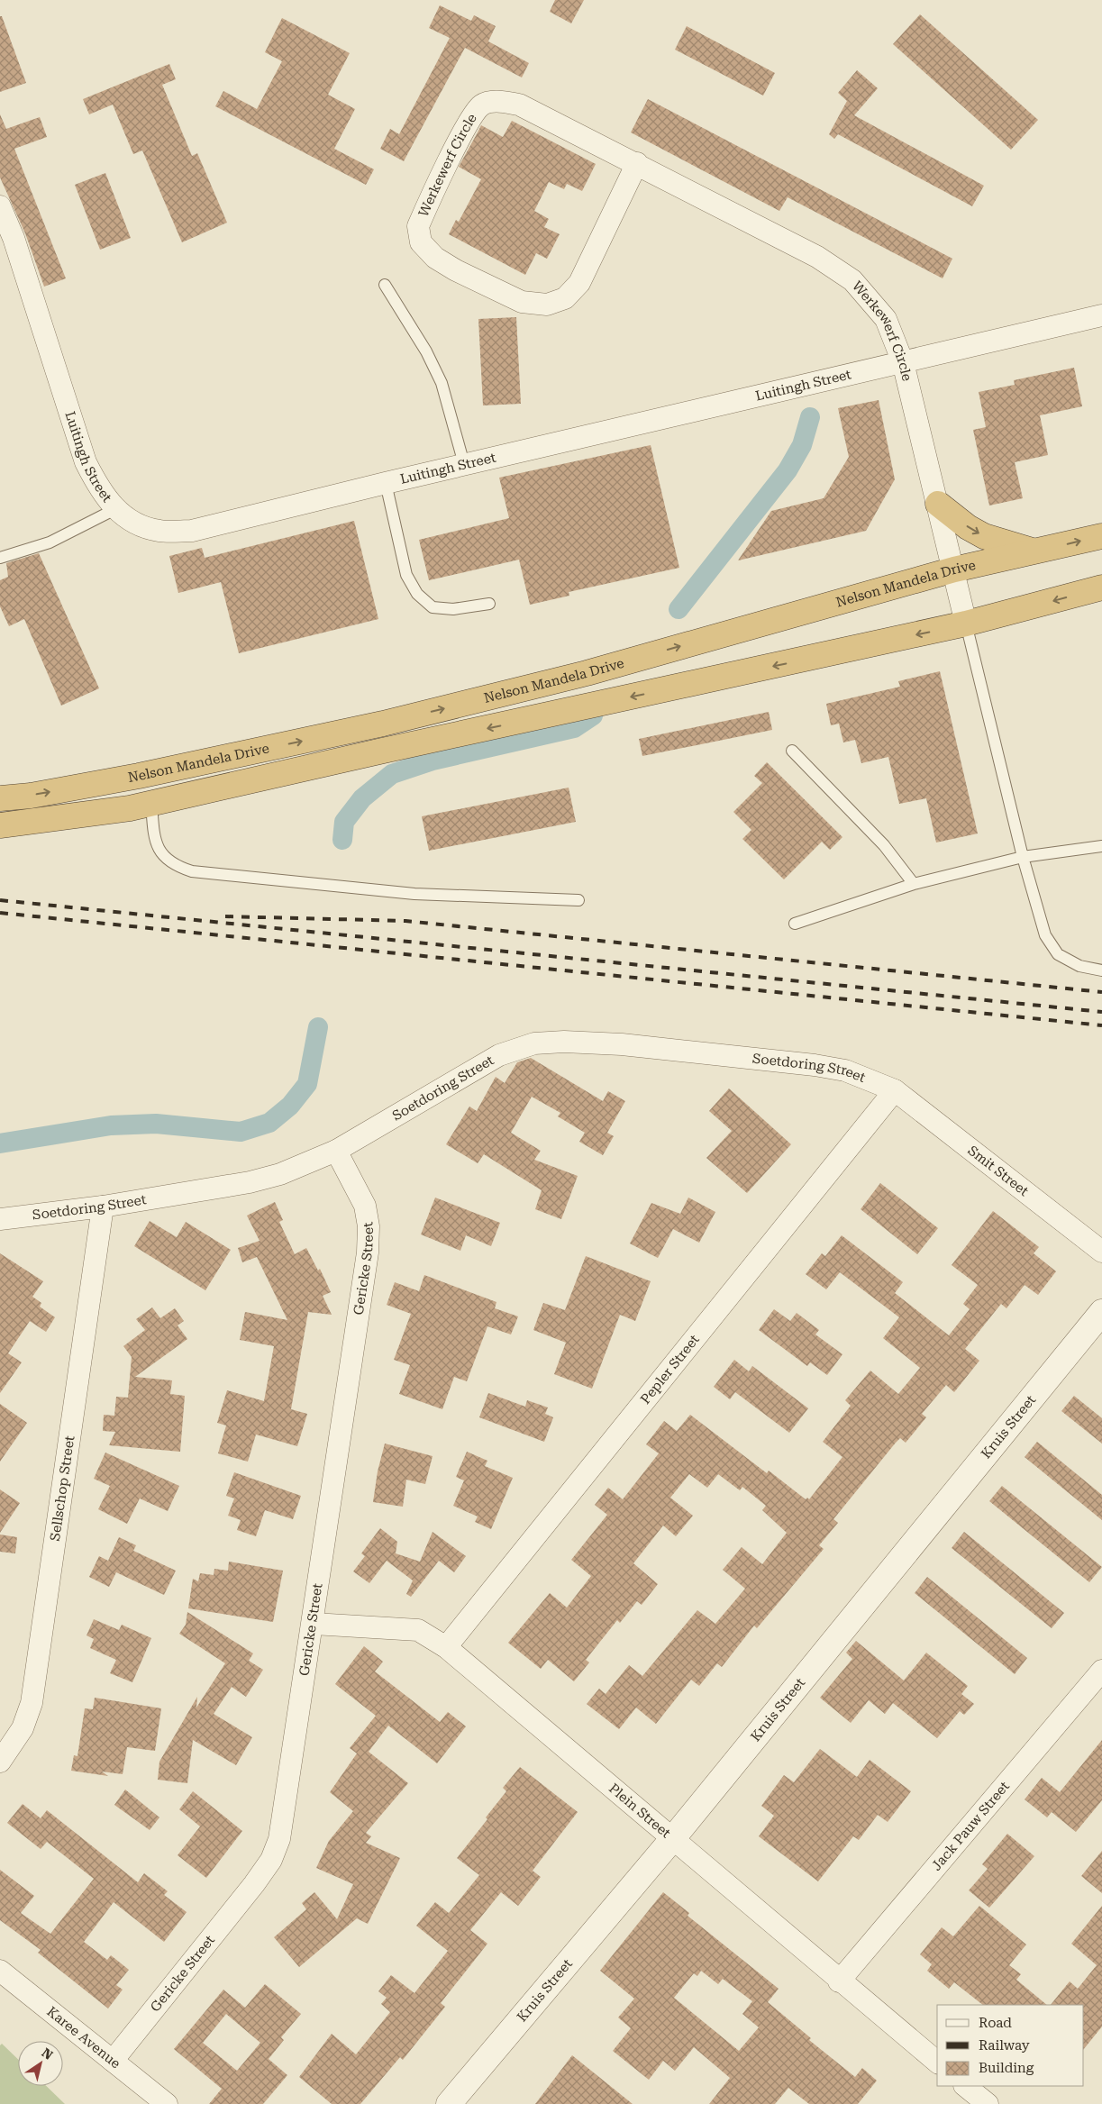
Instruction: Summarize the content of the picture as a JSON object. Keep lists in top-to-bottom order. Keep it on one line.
{"streets":{"highway":["Nelson Mandela Drive"],"street":["Werkewerf Circle","Luitingh Street","Soetdoring Street","Smit Street","Gericke Street","Pepler Street","Kruis Street","Sellschop Street","Plein Street","Jack Pauw Street","Karee Avenue"]},"crossings":[["Werkewerf Circle","Luitingh Street"],["Werkewerf Circle","Nelson Mandela Drive"],["Soetdoring Street","Smit Street"],["Soetdoring Street","Gericke Street"],["Soetdoring Street","Pepler Street"],["Soetdoring Street","Sellschop Street"],["Smit Street","Pepler Street"],["Gericke Street","Plein Street"],["Gericke Street","Karee Avenue"],["Pepler Street","Plein Street"],["Kruis Street","Plein Street"],["Plein Street","Jack Pauw Street"]],"legend":["Road","Railway","Building"],"north":"top right"}
